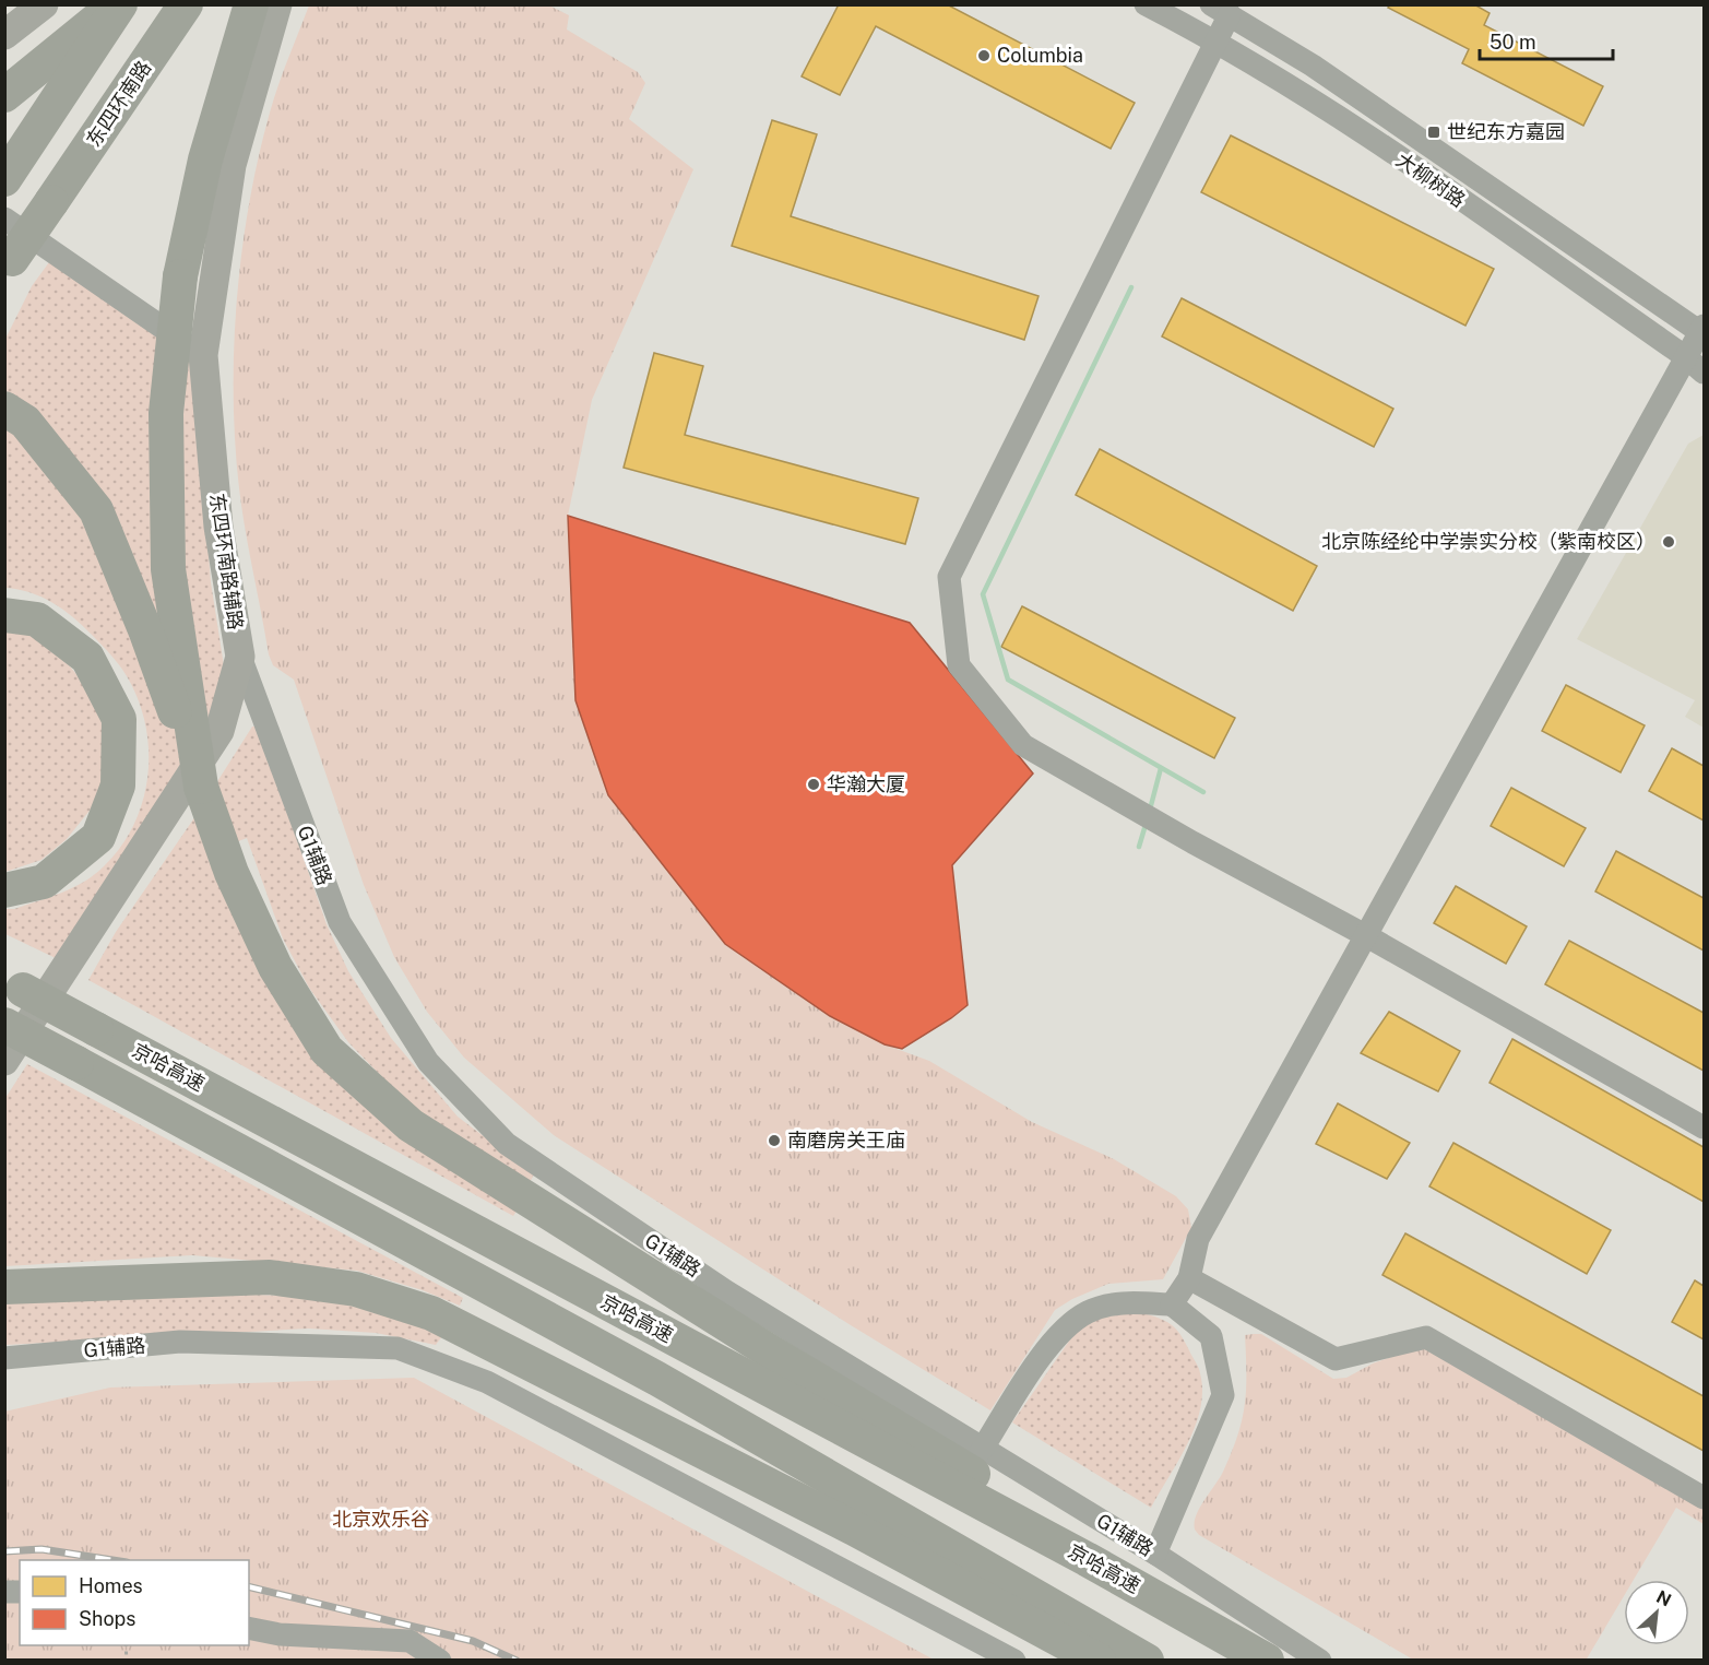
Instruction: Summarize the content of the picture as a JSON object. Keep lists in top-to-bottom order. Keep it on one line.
{"streets":{"highway":["东四环南路","京哈高速"],"main road":["东四环南路辅路"],"street":["大柳树路","G1辅路"]},"crossings":[["东四环南路辅路","G1辅路"]],"parks":["北京欢乐谷"],"places":{"other":["Columbia","北京陈经纶中学崇实分校（紫南校区）","华瀚大厦","南磨房关王庙"],"transit":["世纪东方嘉园"]},"legend":["Homes","Shops"],"scale_bar":"50 m","north":"top right"}
